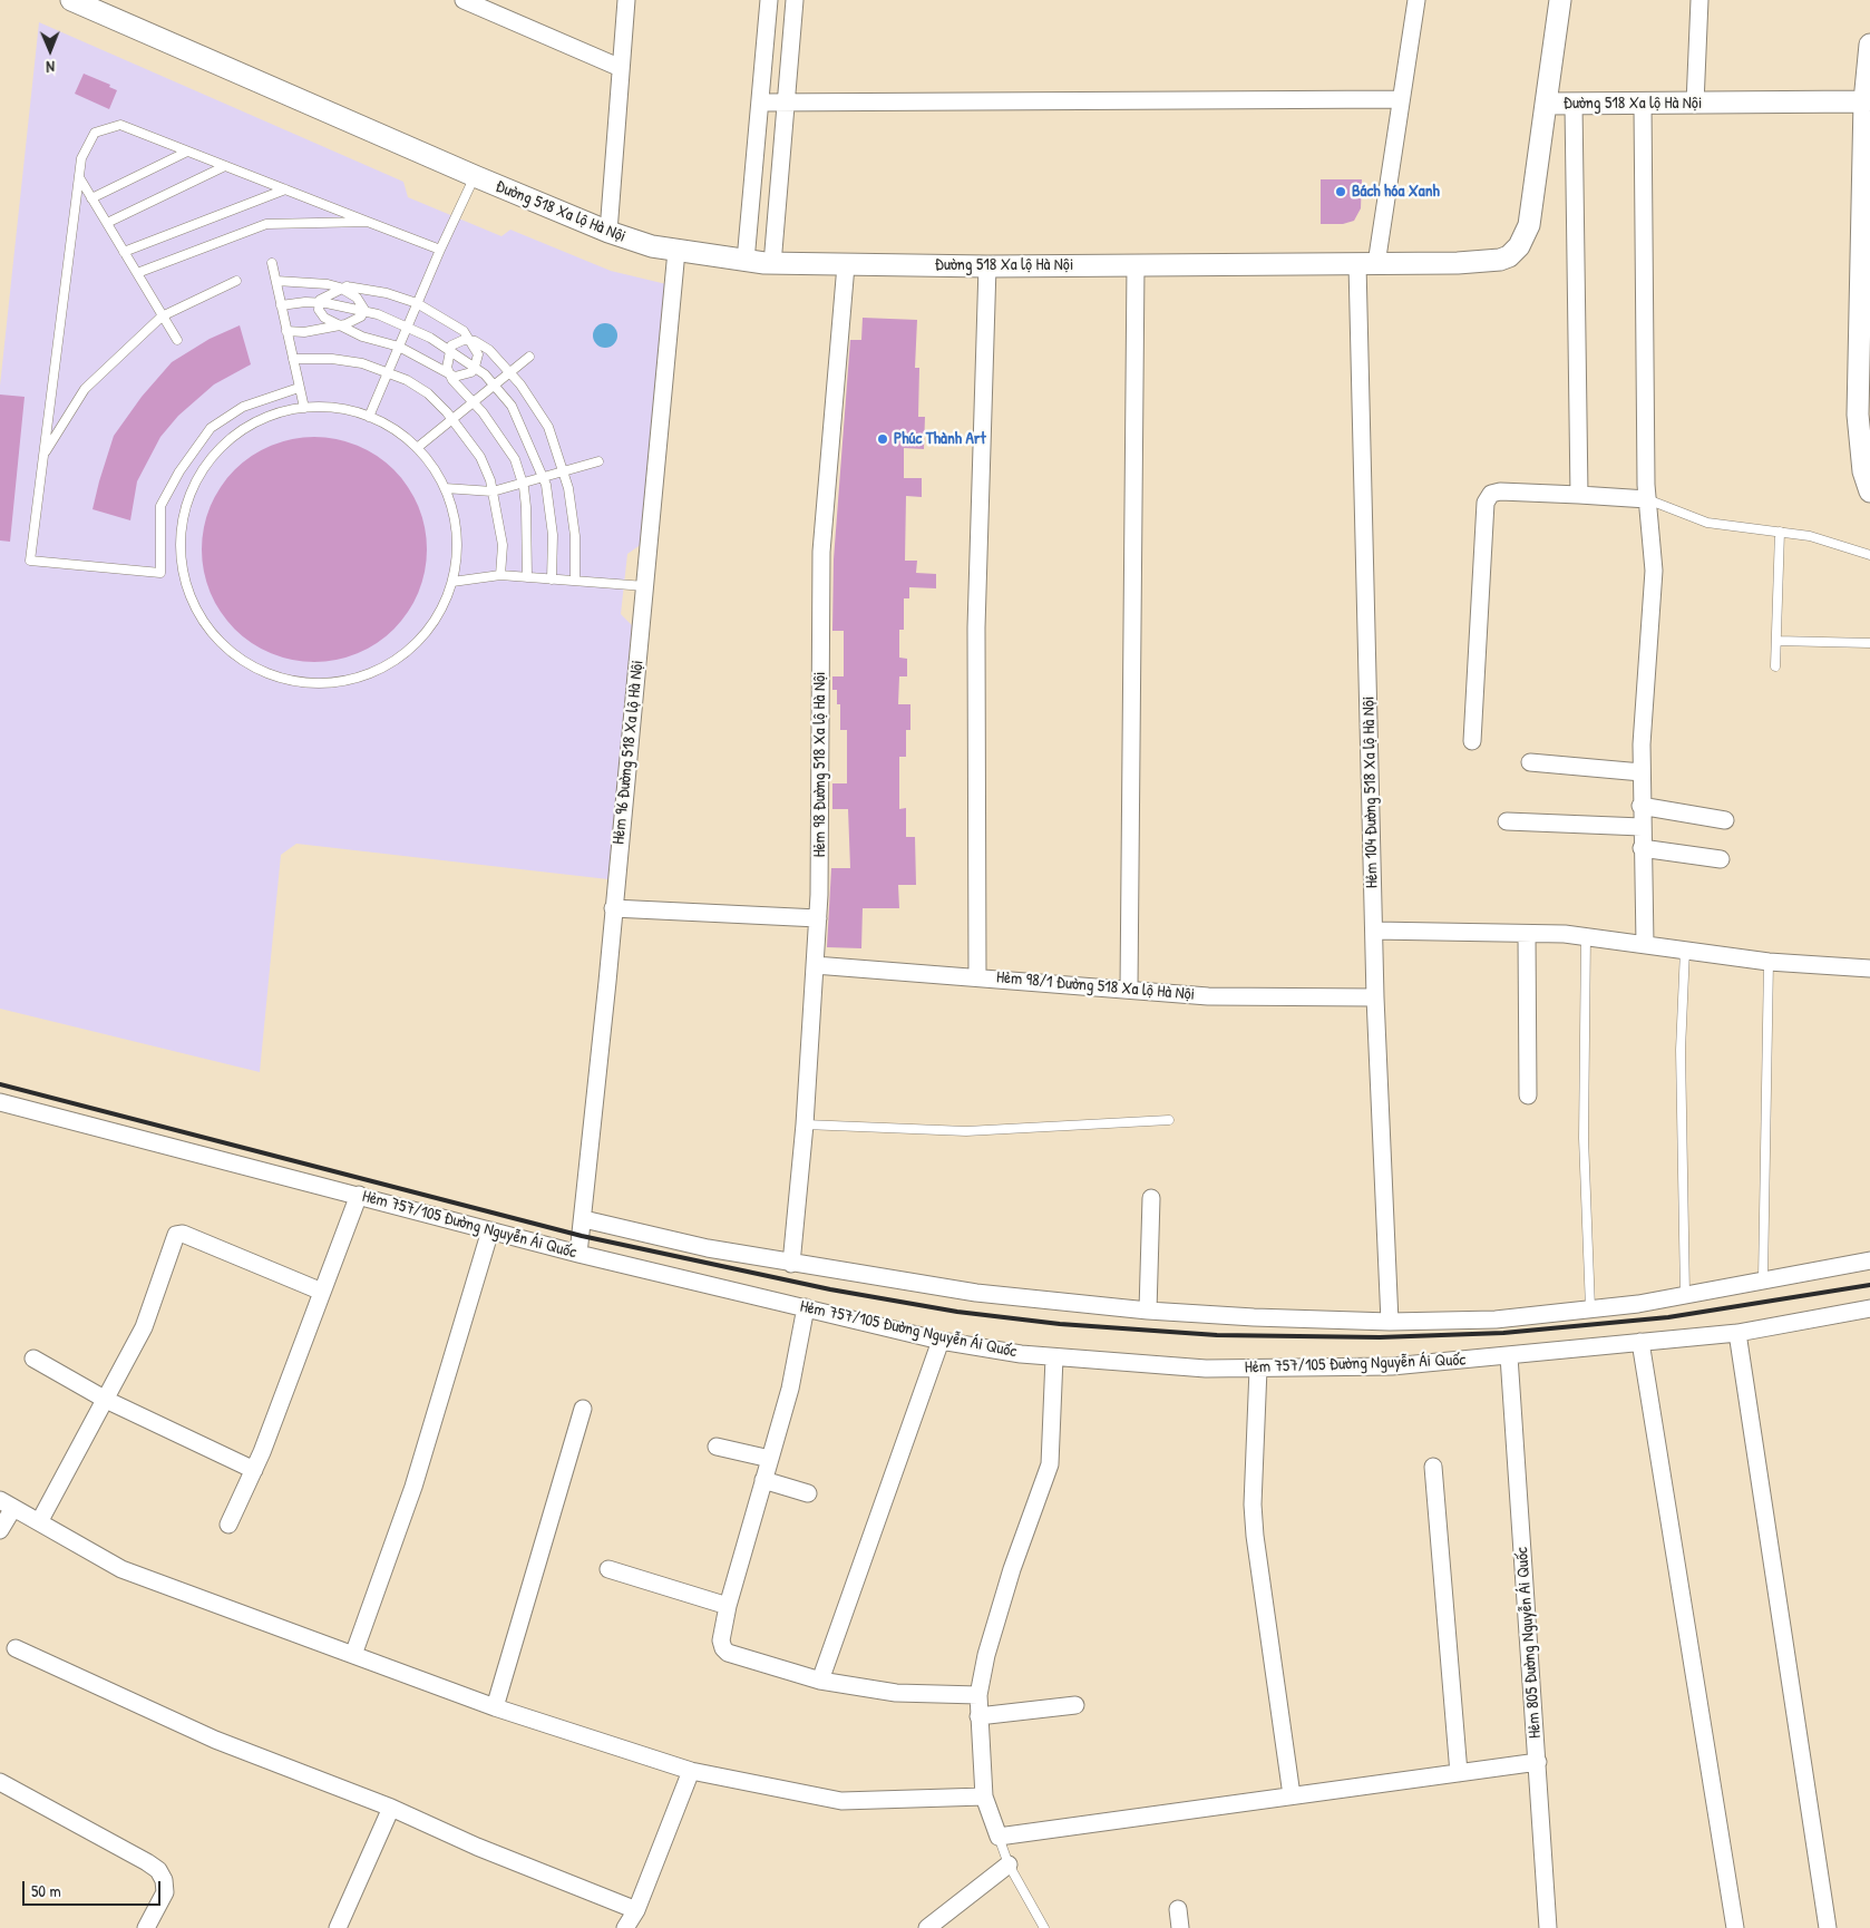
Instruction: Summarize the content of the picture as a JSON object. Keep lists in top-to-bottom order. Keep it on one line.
{"streets":{"street":["Đường 518 Xa lộ Hà Nội","Hẻm 96 Đường 518 Xa lộ Hà Nội","Hẻm 98 Đường 518 Xa lộ Hà Nội","Hẻm 104 Đường 518 Xa lộ Hà Nội","Hẻm 98/1 Đường 518 Xa lộ Hà Nội","Hẻm 757/105 Đường Nguyễn Ái Quốc","Hẻm 805 Đường Nguyễn Ái Quốc"]},"crossings":[["Đường 518 Xa lộ Hà Nội","Hẻm 96 Đường 518 Xa lộ Hà Nội"],["Đường 518 Xa lộ Hà Nội","Hẻm 98 Đường 518 Xa lộ Hà Nội"],["Đường 518 Xa lộ Hà Nội","Hẻm 104 Đường 518 Xa lộ Hà Nội"],["Hẻm 96 Đường 518 Xa lộ Hà Nội","Hẻm 757/105 Đường Nguyễn Ái Quốc"],["Hẻm 98 Đường 518 Xa lộ Hà Nội","Hẻm 98/1 Đường 518 Xa lộ Hà Nội"],["Hẻm 104 Đường 518 Xa lộ Hà Nội","Hẻm 98/1 Đường 518 Xa lộ Hà Nội"],["Hẻm 757/105 Đường Nguyễn Ái Quốc","Hẻm 805 Đường Nguyễn Ái Quốc"]],"places":["Bách hóa Xanh","Phúc Thành Art"],"scale_bar":"50 m","north":"bottom"}
